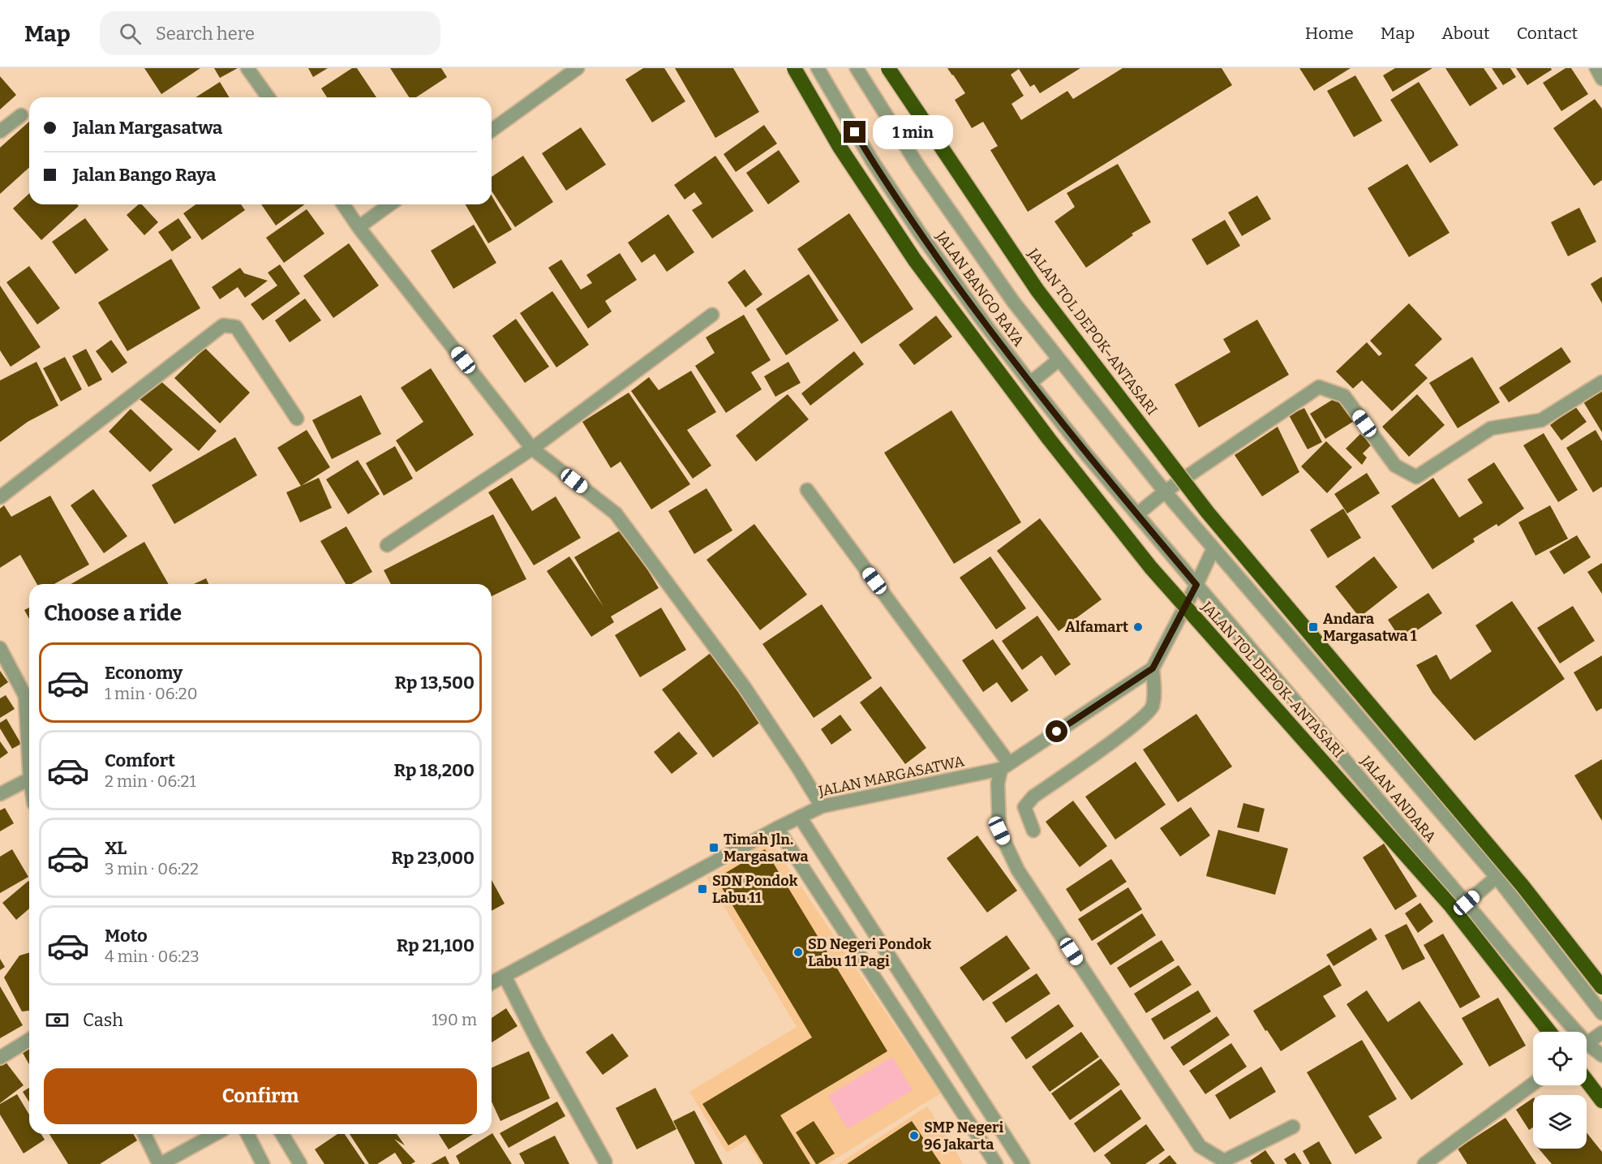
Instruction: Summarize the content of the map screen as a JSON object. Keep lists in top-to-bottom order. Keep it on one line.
{"streets":{"highway":["JALAN TOL DEPOK–ANTASARI"],"street":["JALAN BANGO RAYA","JALAN MARGASATWA","JALAN ANDARA"]},"crossings":[["JALAN BANGO RAYA","JALAN ANDARA"],["JALAN MARGASATWA","JALAN ANDARA"]],"places":{"other":["Alfamart","SD Negeri Pondok Labu 11 Pagi","SMP Negeri 96 Jakarta"],"transit":["Andara Margasatwa 1","Timah Jln. Margasatwa","SDN Pondok Labu 11"]},"page":{"header":"Map","search":"Search here","nav":["Home","Map","About","Contact"],"banner":["Jalan Margasatwa","Jalan Bango Raya"],"bubble":"1 min","heading":"Choose a ride","list":[{"name":"Economy","note":"1 min · 06:20","value":"Rp 13,500"},{"name":"Comfort","note":"2 min · 06:21","value":"Rp 18,200"},{"name":"XL","note":"3 min · 06:22","value":"Rp 23,000"},{"name":"Moto","note":"4 min · 06:23","value":"Rp 21,100"}],"pay":["Cash","190 m"],"buttons":"Confirm"}}
